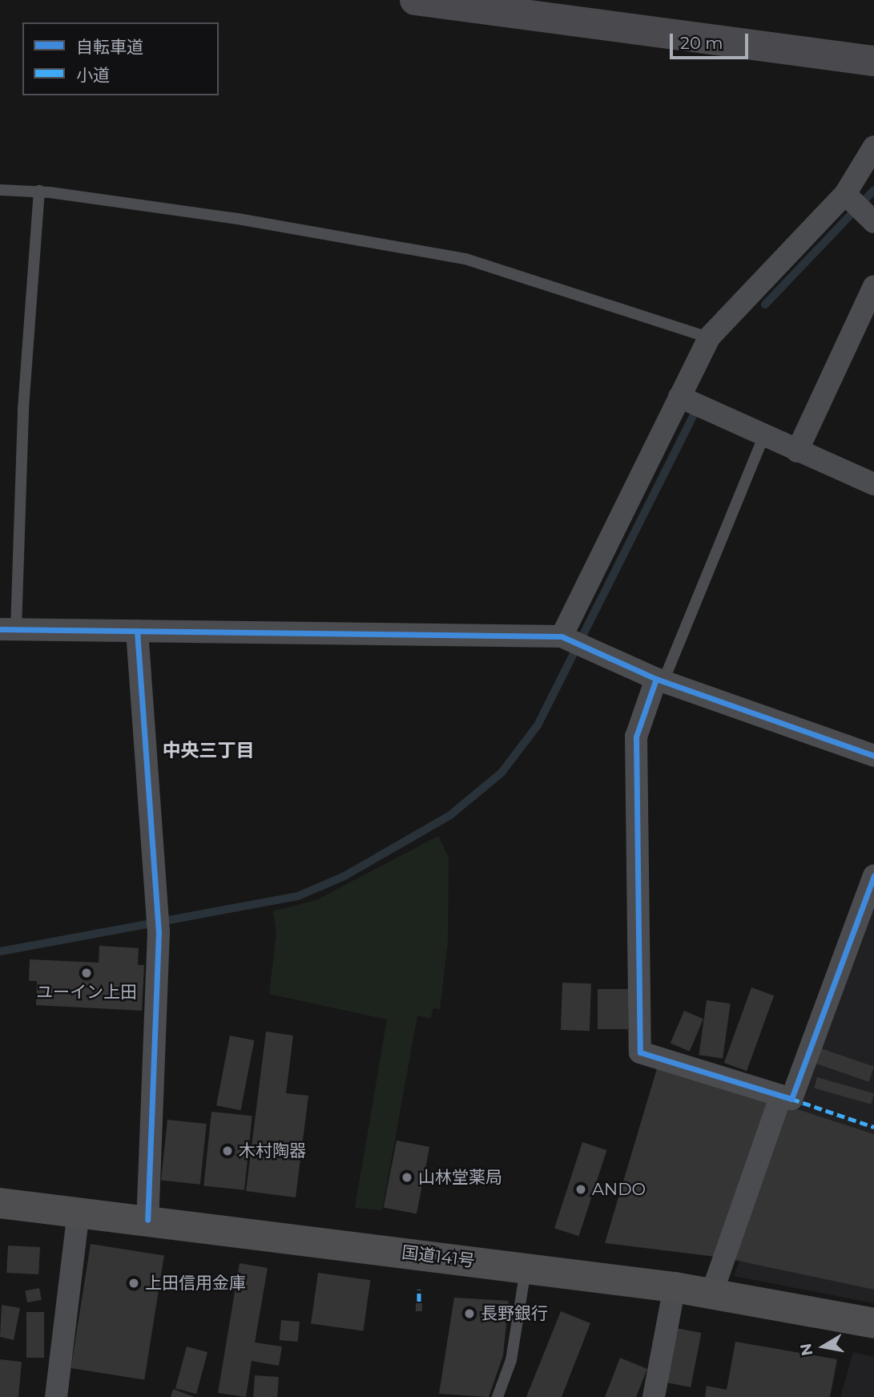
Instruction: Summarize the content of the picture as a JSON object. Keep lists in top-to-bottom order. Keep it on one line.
{"streets":{"highway":["国道141号"]},"districts":["中央三丁目"],"places":["ユーイン上田","木村陶器","山林堂薬局","ANDO","上田信用金庫","長野銀行"],"legend":["自転車道","小道"],"scale_bar":"20 m","north":"left"}
